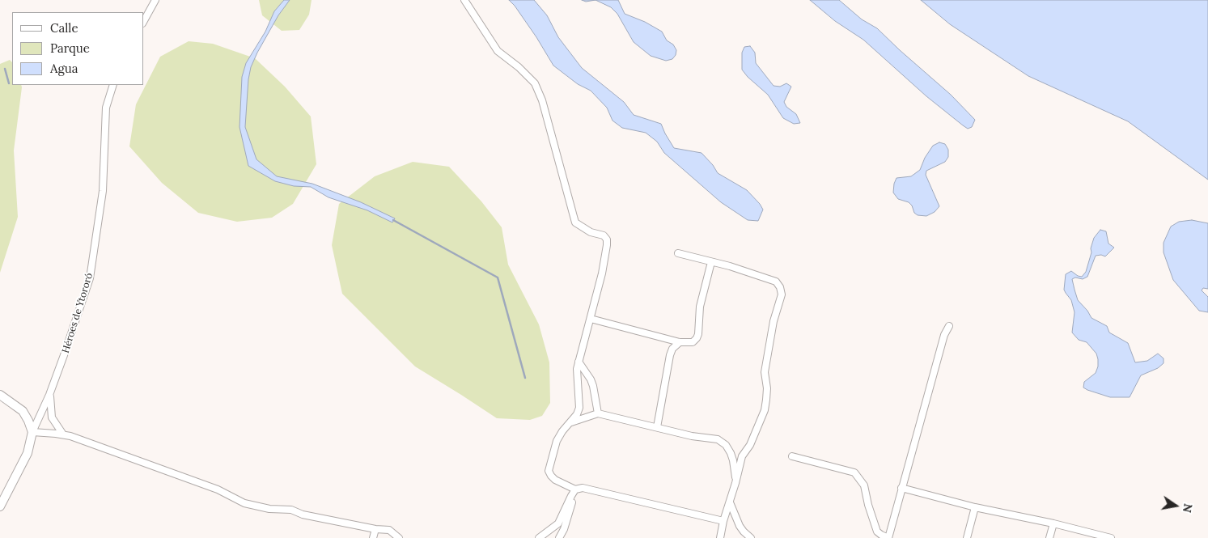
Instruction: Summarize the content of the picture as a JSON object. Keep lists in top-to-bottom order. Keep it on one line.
{"streets":{"main road":["Héroes de Ytororó"]},"legend":["Calle","Parque","Agua"],"north":"right"}
